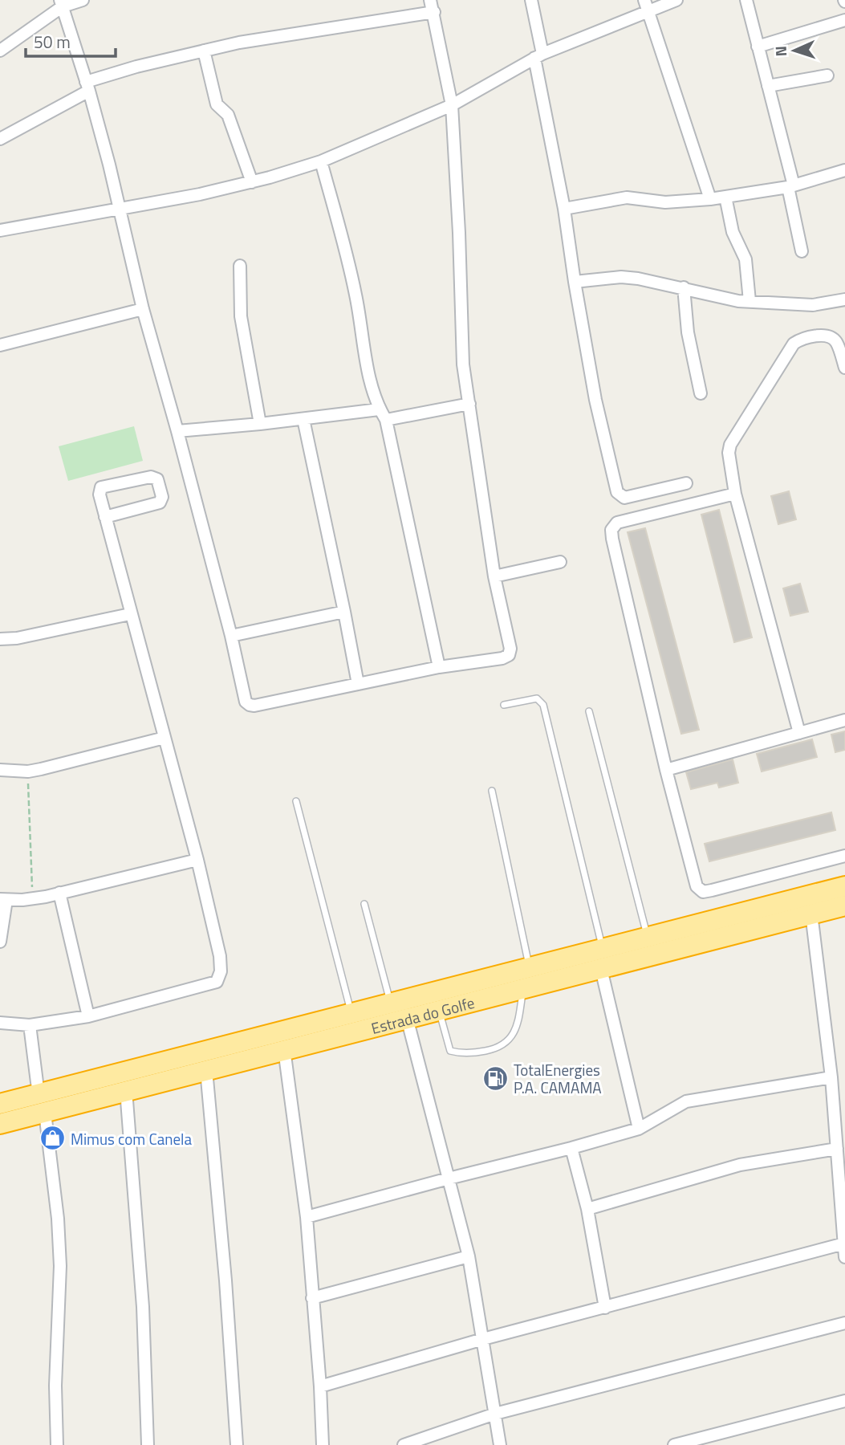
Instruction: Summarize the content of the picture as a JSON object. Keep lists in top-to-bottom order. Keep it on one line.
{"streets":{"highway":["Estrada do Golfe"]},"places":{"fuel station":["TotalEnergies P.A. CAMAMA"],"shop":["Mimus com Canela"]},"scale_bar":"50 m","north":"left"}
